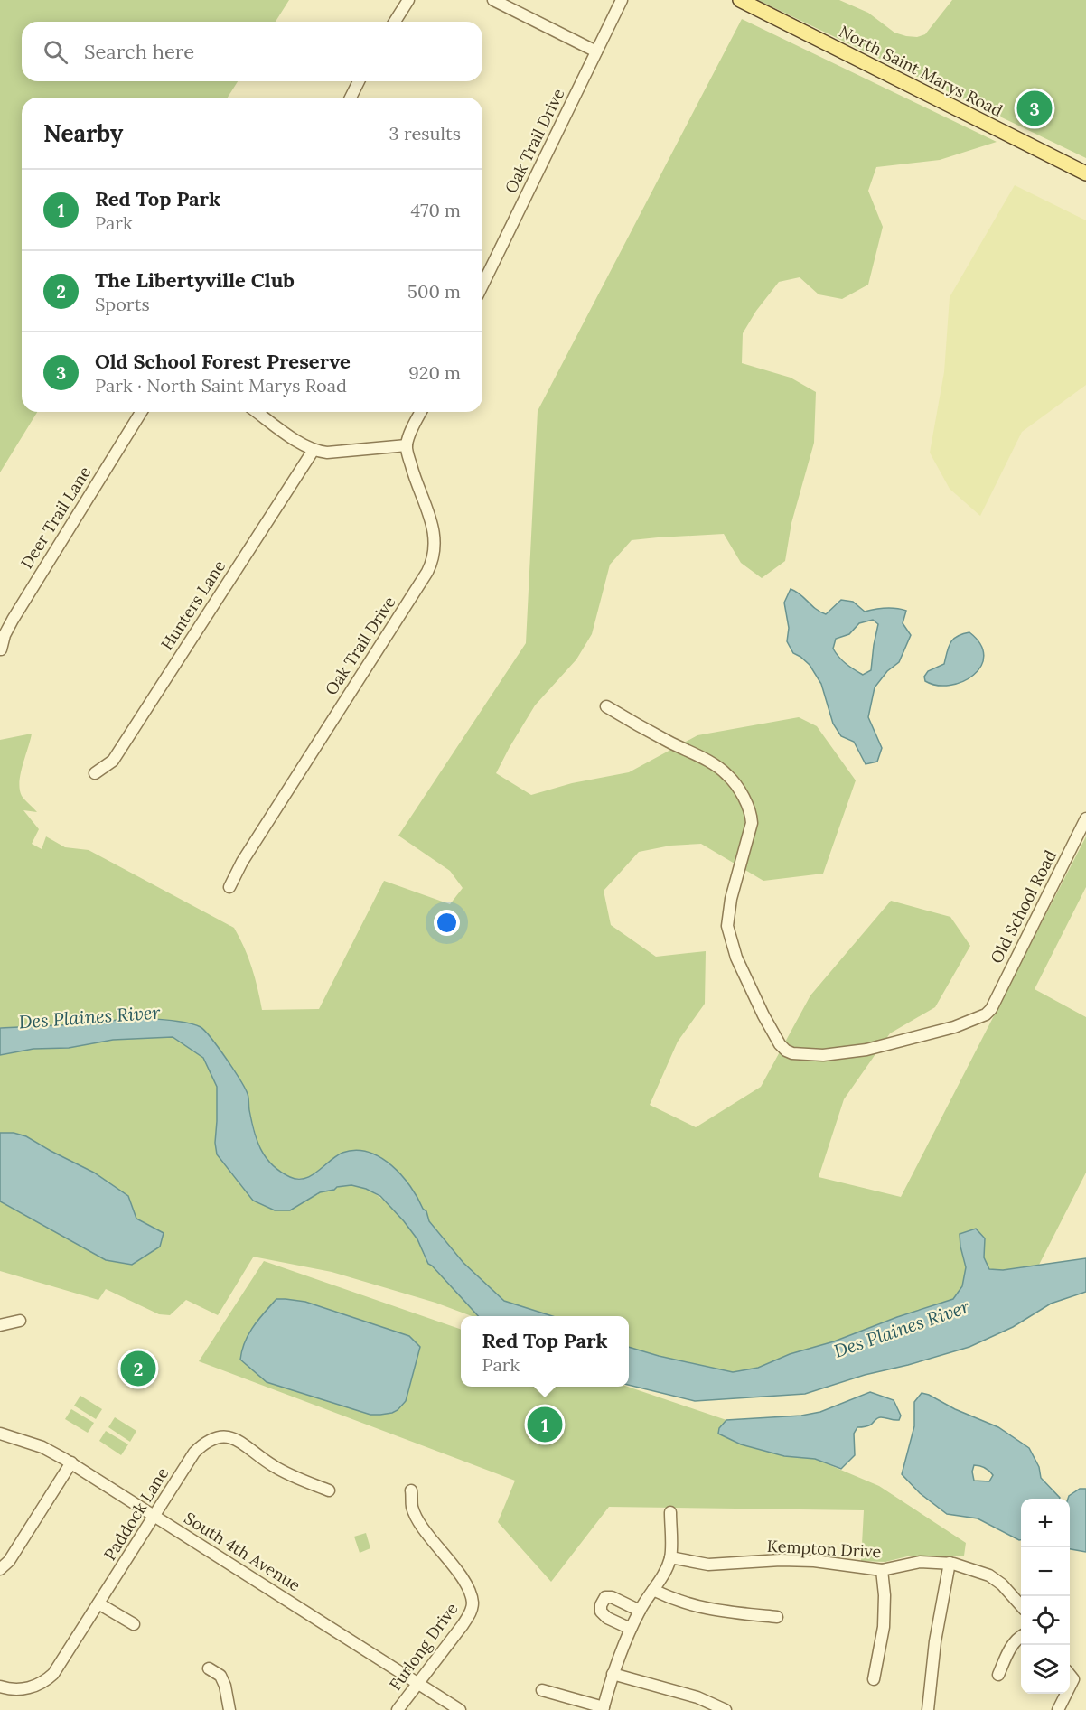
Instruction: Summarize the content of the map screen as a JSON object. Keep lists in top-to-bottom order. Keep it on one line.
{"streets":{"main road":["North Saint Marys Road"],"street":["Oak Trail Drive","Deer Trail Lane","Hunters Lane","Old School Road","Paddock Lane","Kempton Drive","South 4th Avenue","Furlong Drive"]},"crossings":[["Paddock Lane","South 4th Avenue"],["South 4th Avenue","Furlong Drive"]],"water":["Des Plaines River"],"page":{"search":"Search here","pins":["3","2","1"],"heading":["Nearby","3 results"],"list":[{"mark":"1","name":"Red Top Park","note":"Park","value":"470 m"},{"mark":"2","name":"The Libertyville Club","note":"Sports","value":"500 m"},{"mark":"3","name":"Old School Forest Preserve","note":"Park · North Saint Marys Road","value":"920 m"}],"popup":["Red Top Park","Park"],"map_buttons":["+","−"]}}
